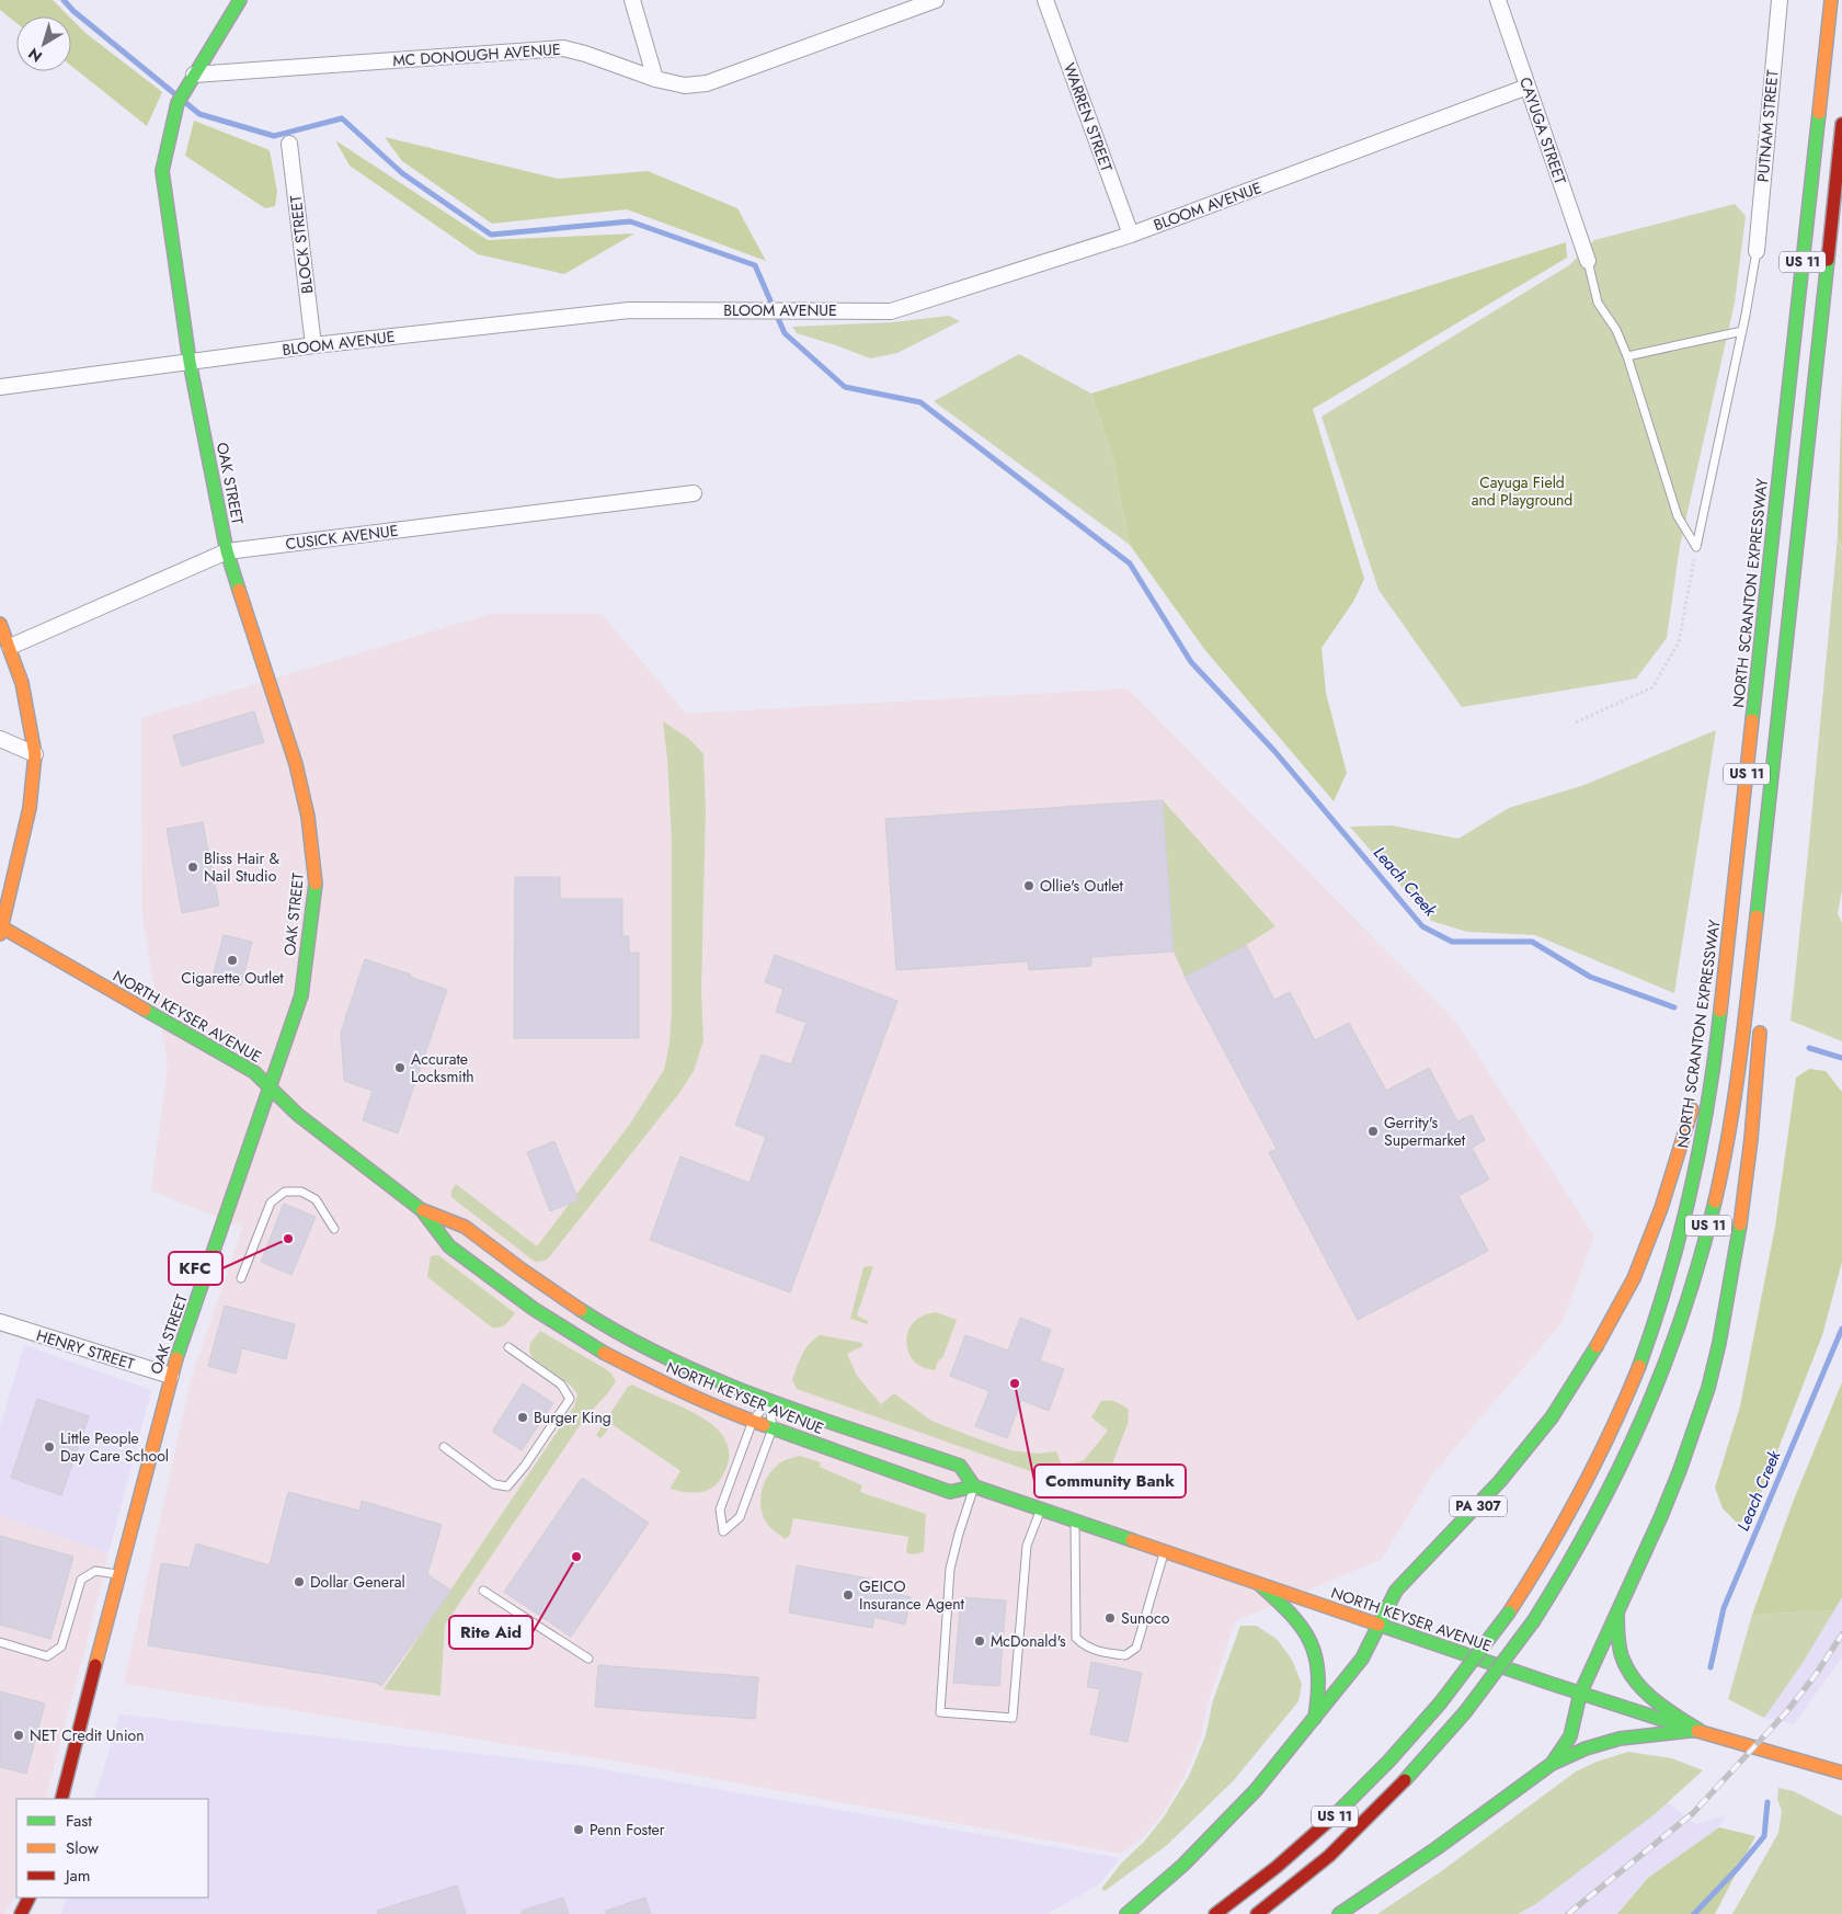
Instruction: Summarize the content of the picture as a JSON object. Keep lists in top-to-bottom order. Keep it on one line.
{"streets":{"main road":["US 11","OAK STREET","NORTH SCRANTON EXPRESSWAY","NORTH KEYSER AVENUE","PA 307"],"street":["MC DONOUGH AVENUE","WARREN STREET","PUTNAM STREET","CAYUGA STREET","BLOOM AVENUE","BLOCK STREET","CUSICK AVENUE","HENRY STREET"]},"crossings":[["MC DONOUGH AVENUE","OAK STREET"],["WARREN STREET","BLOOM AVENUE"],["CAYUGA STREET","BLOOM AVENUE"],["BLOOM AVENUE","BLOCK STREET"],["BLOOM AVENUE","OAK STREET"],["OAK STREET","CUSICK AVENUE"],["OAK STREET","NORTH KEYSER AVENUE"],["OAK STREET","HENRY STREET"],["NORTH SCRANTON EXPRESSWAY","PA 307"],["NORTH KEYSER AVENUE","PA 307"]],"water":["Leach Creek"],"parks":["Cayuga Field and Playground"],"places":["Bliss Hair & Nail Studio","Ollie's Outlet","Cigarette Outlet","Accurate Locksmith","Gerrity's Supermarket","KFC","Community Bank","Burger King","Little People Day Care School","Rite Aid","Dollar General","GEICO Insurance Agent","Sunoco","McDonald's","NET Credit Union","Penn Foster"],"legend":["Fast","Slow","Jam"],"north":"bottom left"}
